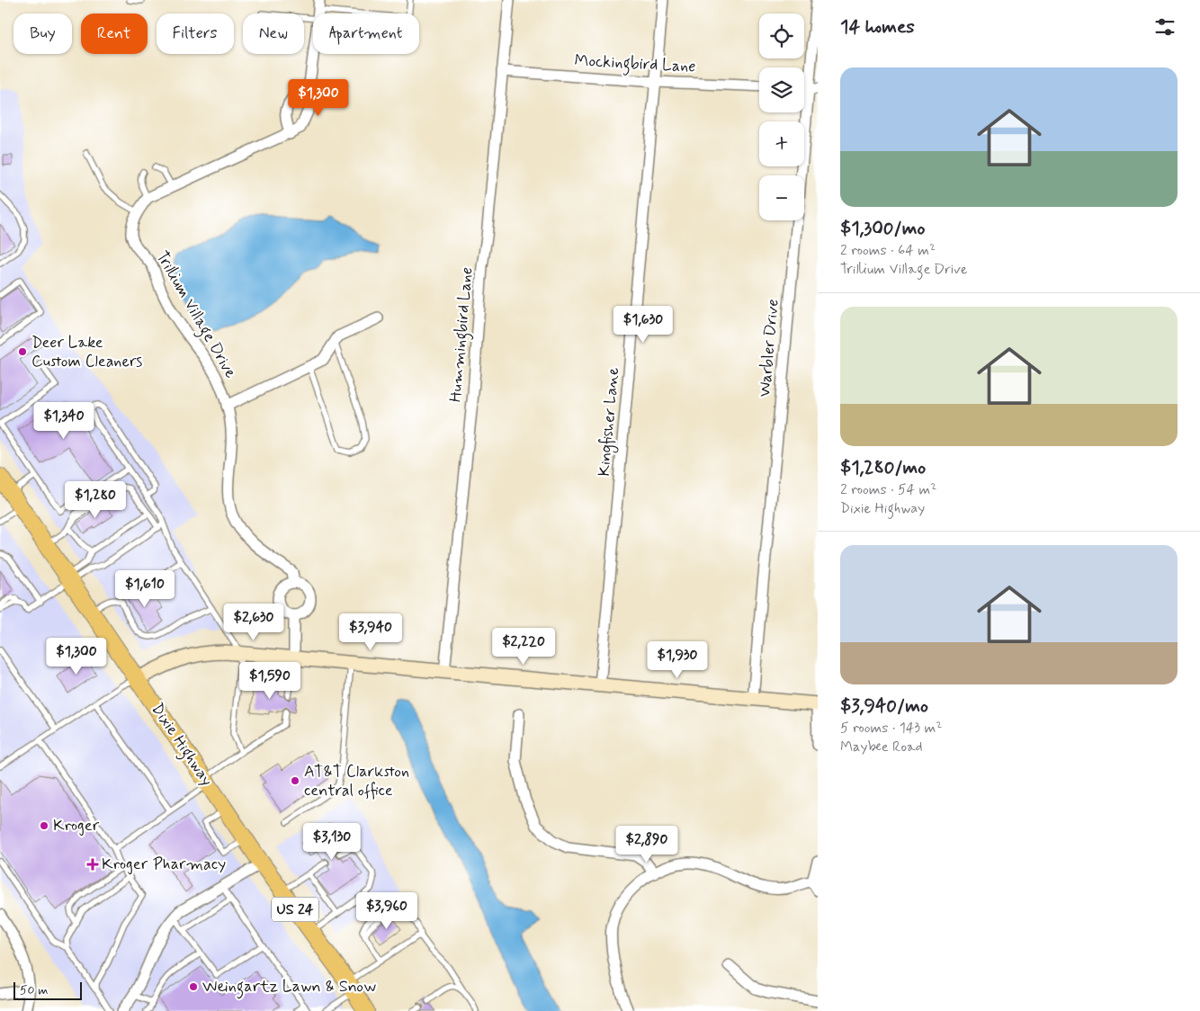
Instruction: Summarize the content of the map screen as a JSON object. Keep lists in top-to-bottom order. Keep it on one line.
{"streets":{"main road":["Dixie Highway","US 24"],"street":["Mockingbird Lane","Trillium Village Drive","Hummingbird Lane","Warbler Drive","Kingfisher Lane"]},"crossings":[["Mockingbird Lane","Hummingbird Lane"],["Mockingbird Lane","Kingfisher Lane"]],"places":{"other":["Deer Lake Custom Cleaners","AT&T Clarkston central office","Kroger","Weingartz Lawn & Snow"],"health":["Kroger Pharmacy"]},"scale_bar":"50 m","page":{"heading":"14 homes","map_buttons":["+","−"],"chip":["Buy","Rent","Filters","New","Apartment"],"list":[{"name":"$1,300/mo","note":"2 rooms · 64 m² · Trillium Village Drive"},{"name":"$1,280/mo","note":"2 rooms · 54 m² · Dixie Highway"},{"name":"$3,940/mo","note":"5 rooms · 143 m² · Maybee Road"}],"price":["$1,300","$1,630","$1,340","$1,280","$1,610","$2,630","$3,940","$2,220","$1,300","$1,930","$1,590","$3,130","$2,890","$3,960"],"scale":"50 m"}}
